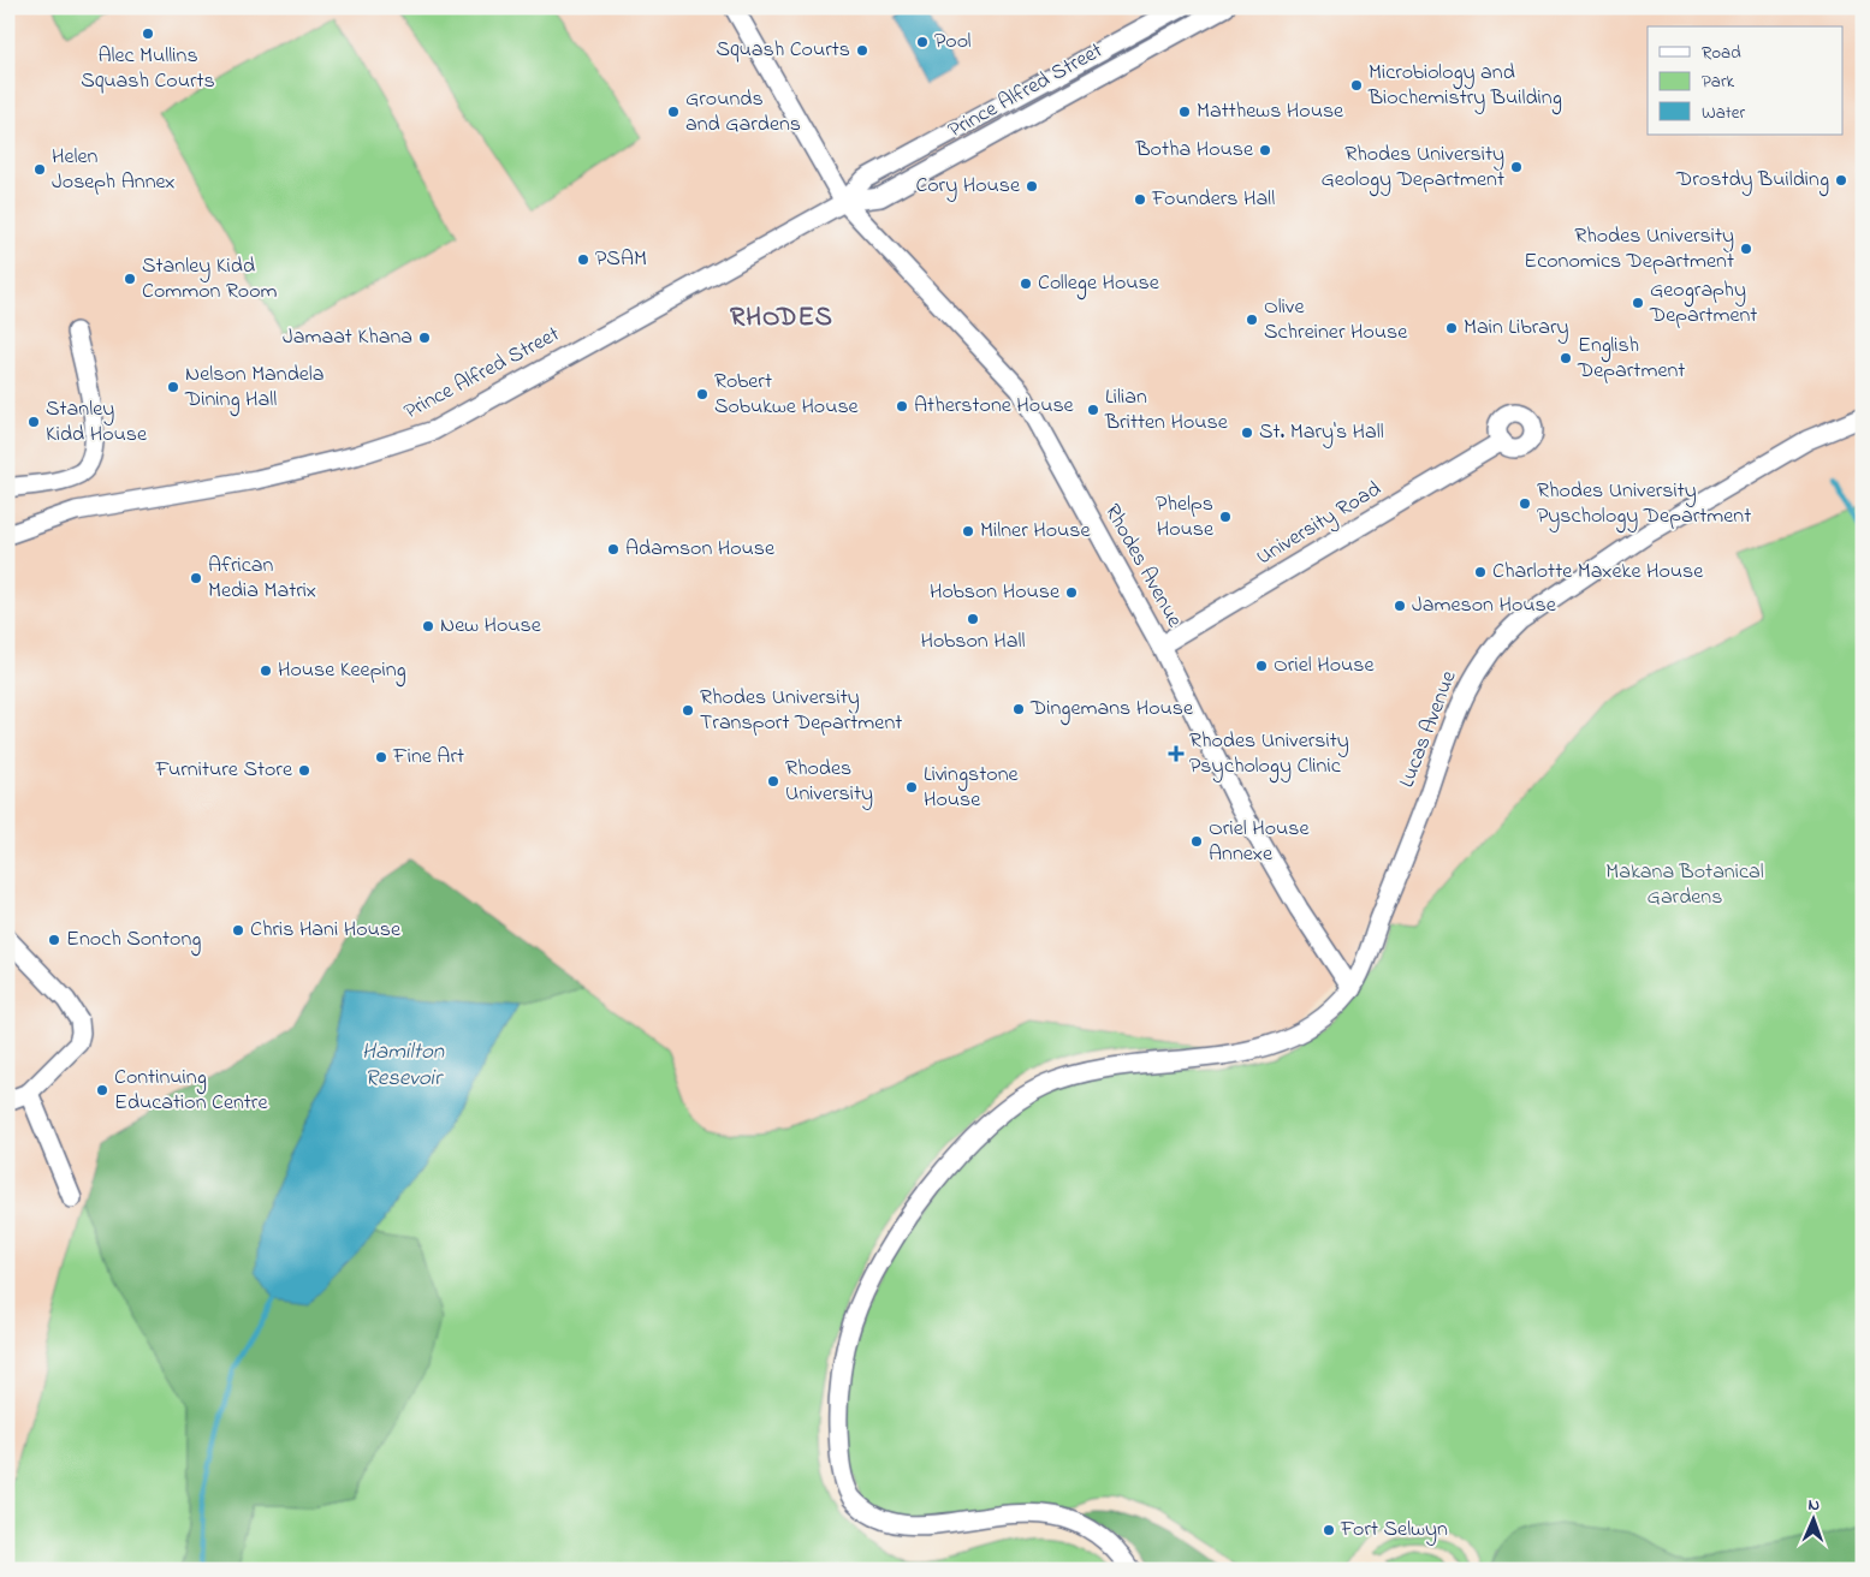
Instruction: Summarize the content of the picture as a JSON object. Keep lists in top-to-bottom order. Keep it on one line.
{"streets":{"street":["Prince Alfred Street","University Road","Rhodes Avenue","Lucas Avenue"]},"crossings":[["Prince Alfred Street","Rhodes Avenue"],["University Road","Rhodes Avenue"],["Rhodes Avenue","Lucas Avenue"]],"districts":["RHODES"],"water":["Hamilton Resevoir"],"parks":["Makana Botanical Gardens"],"places":{"other":["Alec Mullins Squash Courts","Pool","Squash Courts","Microbiology and Biochemistry Building","Grounds and Gardens","Matthews House","Botha House","Rhodes University Geology Department","Helen Joseph Annex","Drostdy Building","Cory House","Founders Hall","Rhodes University Economics Department","PSAM","Stanley Kidd Common Room","College House","Geography Department","Olive Schreiner House","Main Library","Jamaat Khana","English Department","Nelson Mandela Dining Hall","Robert Sobukwe House","Atherstone House","Lilian Britten House","Stanley Kidd House","St. Mary's Hall","Rhodes University Pyschology Department","Phelps House","Milner House","Adamson House","Charlotte Maxeke House","African Media Matrix","Hobson House","Jameson House","Hobson Hall","New House","Oriel House","House Keeping","Dingemans House","Rhodes University Transport Department","Fine Art","Furniture Store","Rhodes University","Livingstone House","Oriel House Annexe","Chris Hani House","Enoch Sontong","Continuing Education Centre","Fort Selwyn"],"health":["Rhodes University Psychology Clinic"]},"legend":["Road","Park","Water"],"north":"top"}
